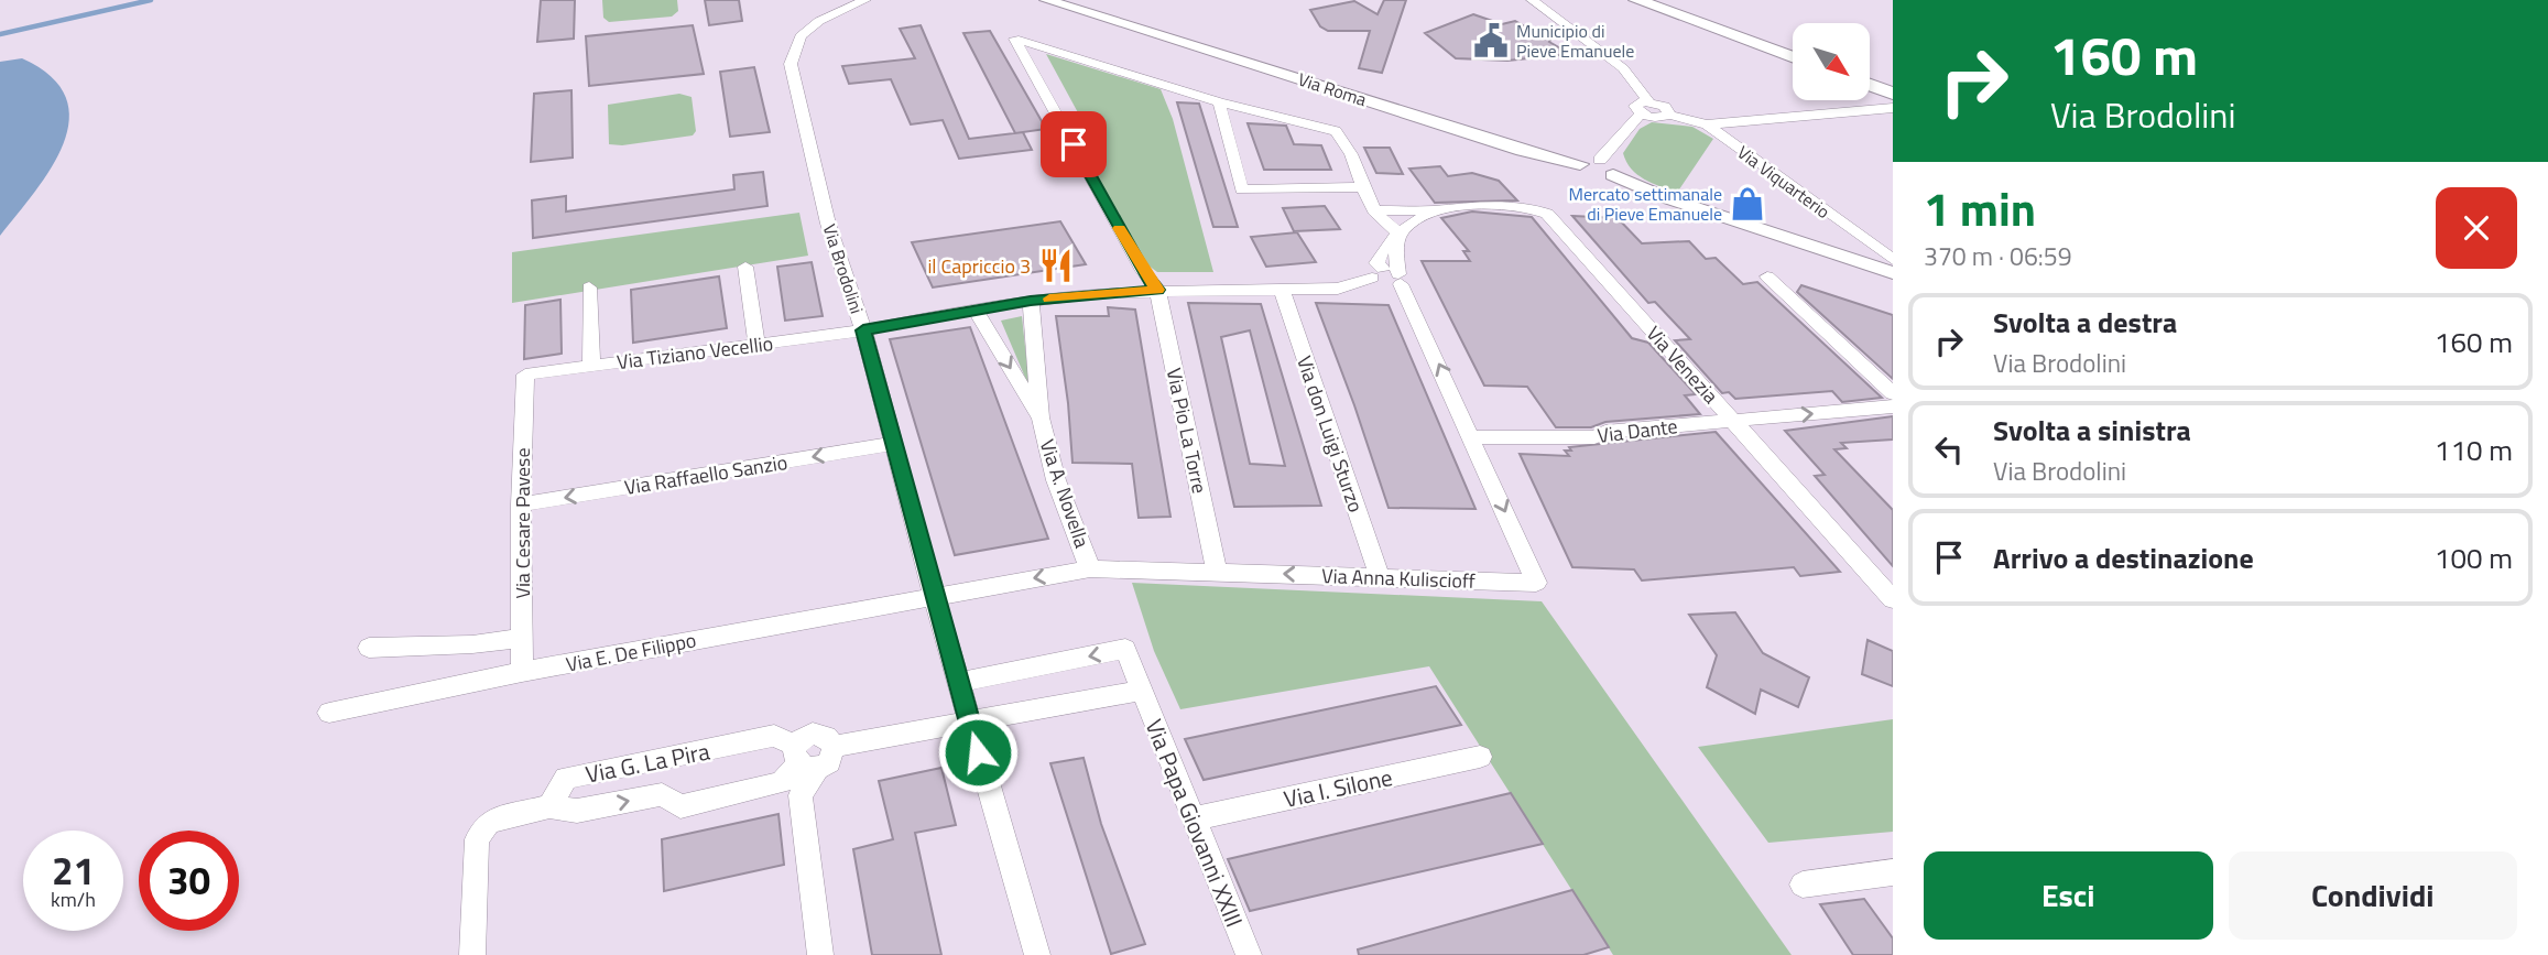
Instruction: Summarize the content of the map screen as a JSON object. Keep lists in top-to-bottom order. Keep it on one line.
{"streets":{"street":["Via Roma","Via Viquarterio","Via Brodolini","Via Tiziano Vecellio","Via Venezia","Via Pio La Torre","Via Dante","Via don Luigi Sturzo","Via Raffaello Sanzio","Via A. Novella","Via Cesare Pavese","Via Anna Kuliscioff","Via E. De Filippo","Via G. La Pira","Via I. Silone","Via Papa Giovanni XXIII"]},"crossings":[["Via Brodolini","Via Tiziano Vecellio"],["Via Brodolini","Via Pio La Torre"],["Via Brodolini","Via don Luigi Sturzo"],["Via Brodolini","Via A. Novella"],["Via Brodolini","Via Anna Kuliscioff"],["Via Tiziano Vecellio","Via Cesare Pavese"],["Via Venezia","Via Dante"],["Via Pio La Torre","Via Anna Kuliscioff"],["Via Dante","Via Anna Kuliscioff"],["Via don Luigi Sturzo","Via Anna Kuliscioff"],["Via Raffaello Sanzio","Via Cesare Pavese"],["Via A. Novella","Via Anna Kuliscioff"],["Via Cesare Pavese","Via E. De Filippo"],["Via Anna Kuliscioff","Via E. De Filippo"],["Via I. Silone","Via Papa Giovanni XXIII"]],"one_way":["Via Raffaello Sanzio"],"places":{"public building":["Municipio di Pieve Emanuele"],"shop":["Mercato settimanale di Pieve Emanuele"],"restaurant":["il Capriccio 3"]},"north":"bottom right","page":{"turn":["160 m","Via Brodolini"],"heading":["1 min","370 m · 06:59"],"list":[{"name":"Svolta a destra","note":"Via Brodolini","value":"160 m"},{"name":"Svolta a sinistra","note":"Via Brodolini","value":"110 m"},{"name":"Arrivo a destinazione","value":"100 m"}],"speed":"21 km/h","limit":"30","buttons":["Esci","Condividi"]}}
